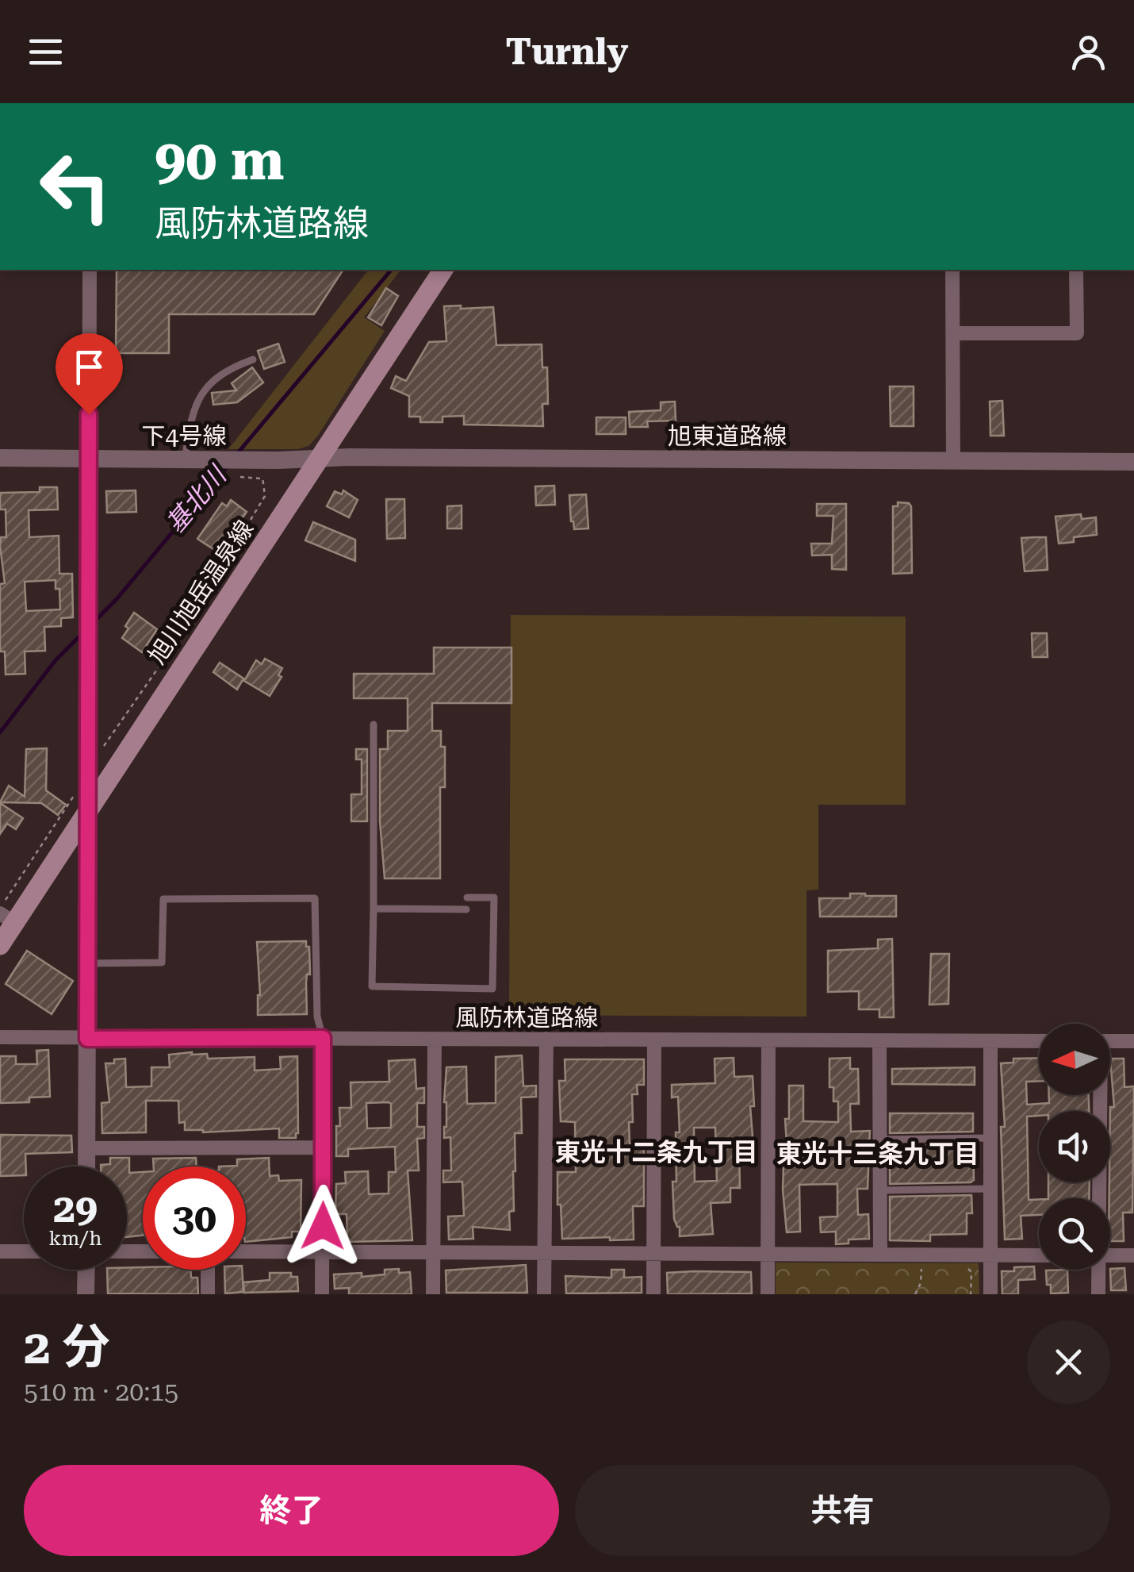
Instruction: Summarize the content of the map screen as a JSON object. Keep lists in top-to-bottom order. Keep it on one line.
{"streets":{"main road":["旭川旭岳温泉線"],"street":["下4号線","旭東道路線","風防林道路線"]},"crossings":[["下4号線","旭東道路線"],["下4号線","旭川旭岳温泉線"],["旭東道路線","旭川旭岳温泉線"]],"districts":["東光十二条九丁目","東光十三条九丁目"],"water":["基北川"],"north":"left","page":{"header":"Turnly","turn":["90 m","風防林道路線"],"speed":"29 km/h","limit":"30","heading":["2 分","510 m · 20:15"],"buttons":["終了","共有"]}}
